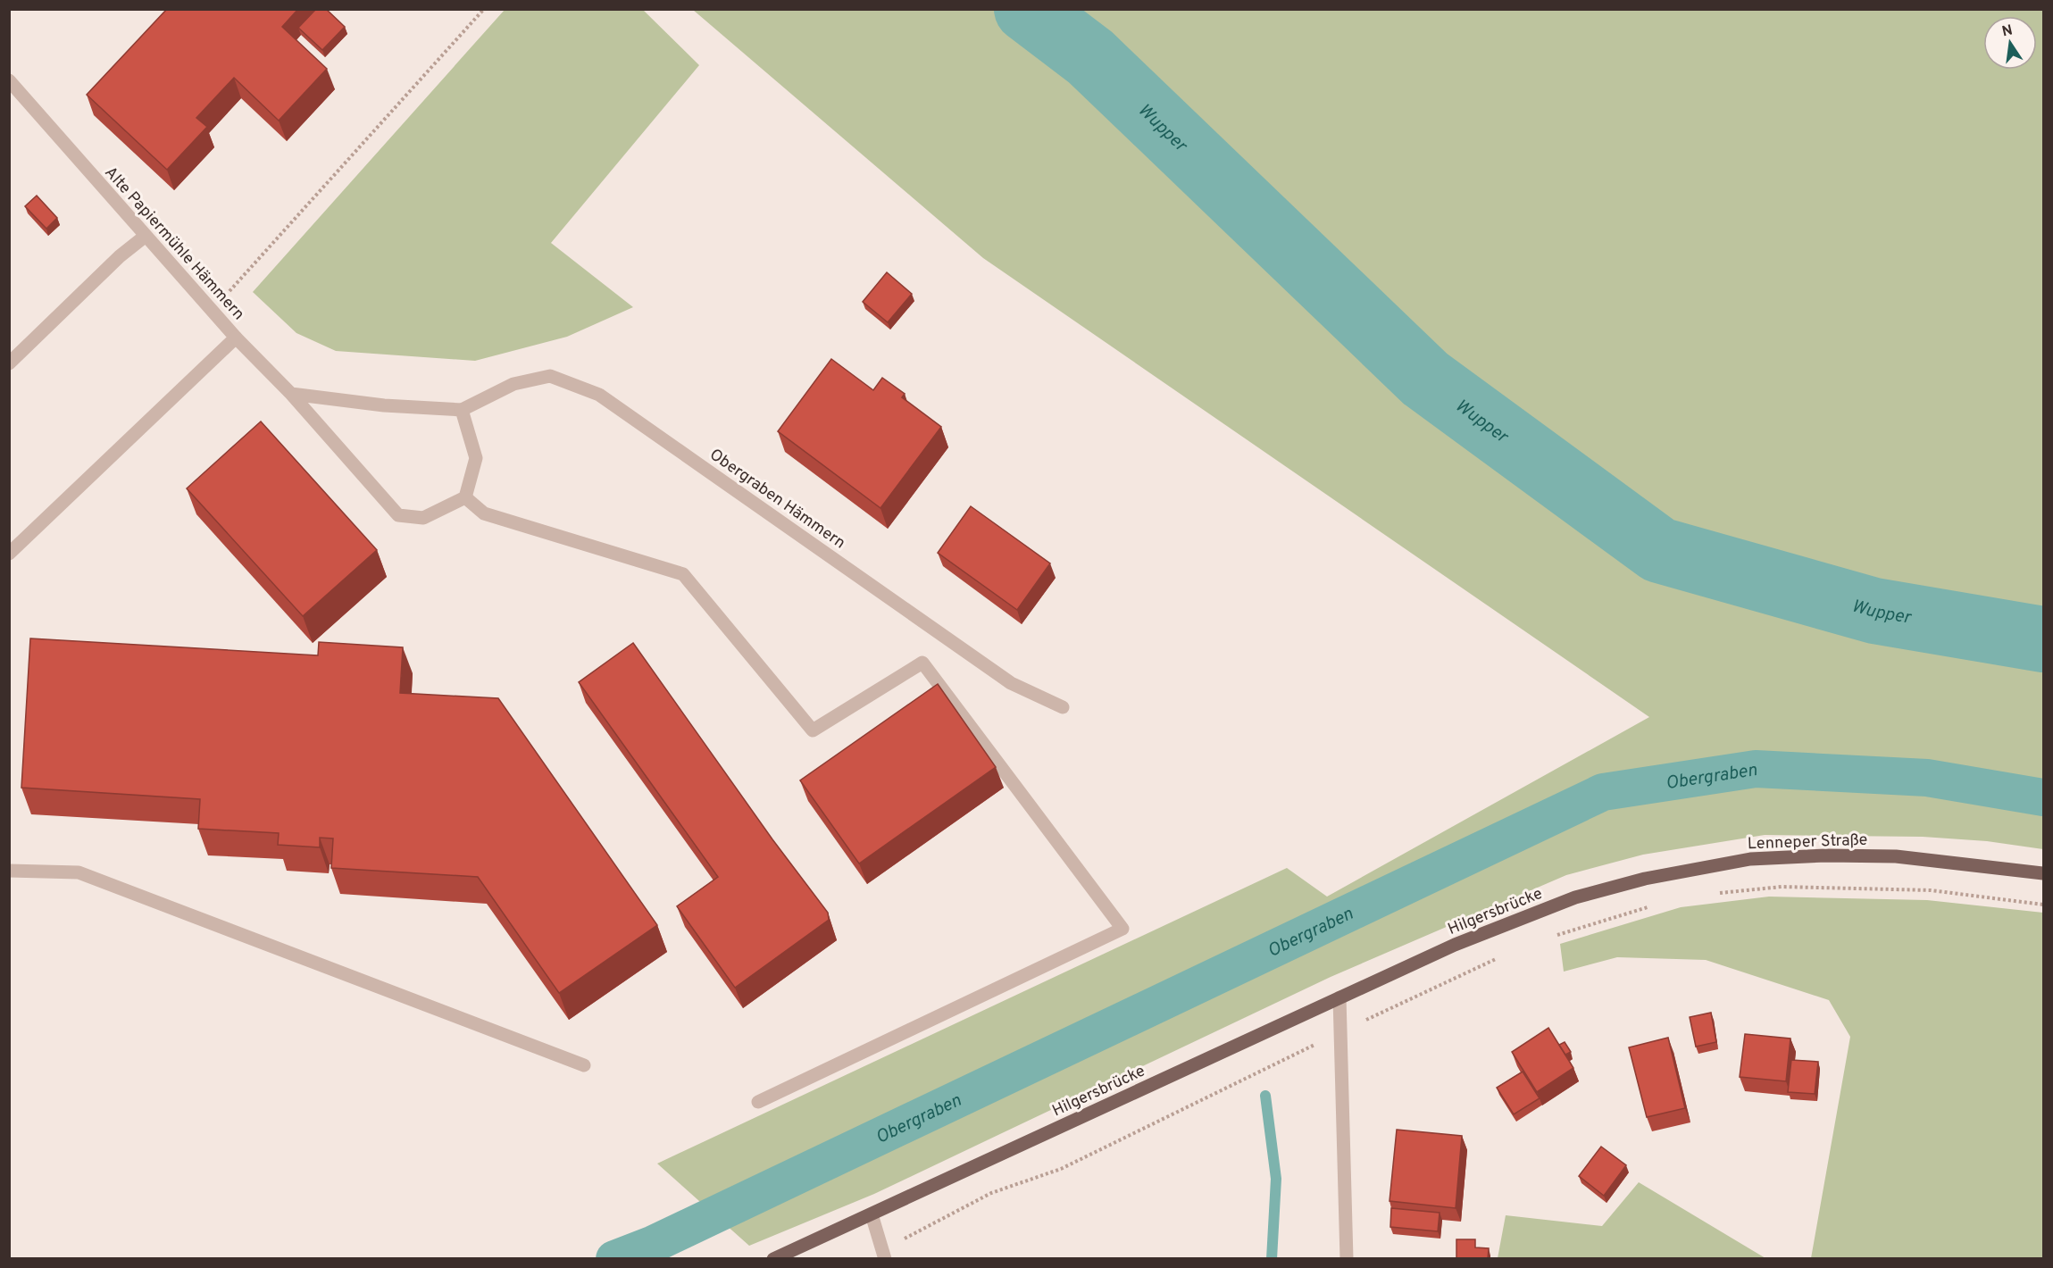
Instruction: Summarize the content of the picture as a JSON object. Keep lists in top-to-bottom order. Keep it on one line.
{"streets":{"main road":["Lenneper Straße","Hilgersbrücke"],"street":["Alte Papiermühle Hämmern","Obergraben Hämmern"]},"crossings":[["Lenneper Straße","Hilgersbrücke"]],"water":["Wupper","Obergraben"],"north":"top"}
